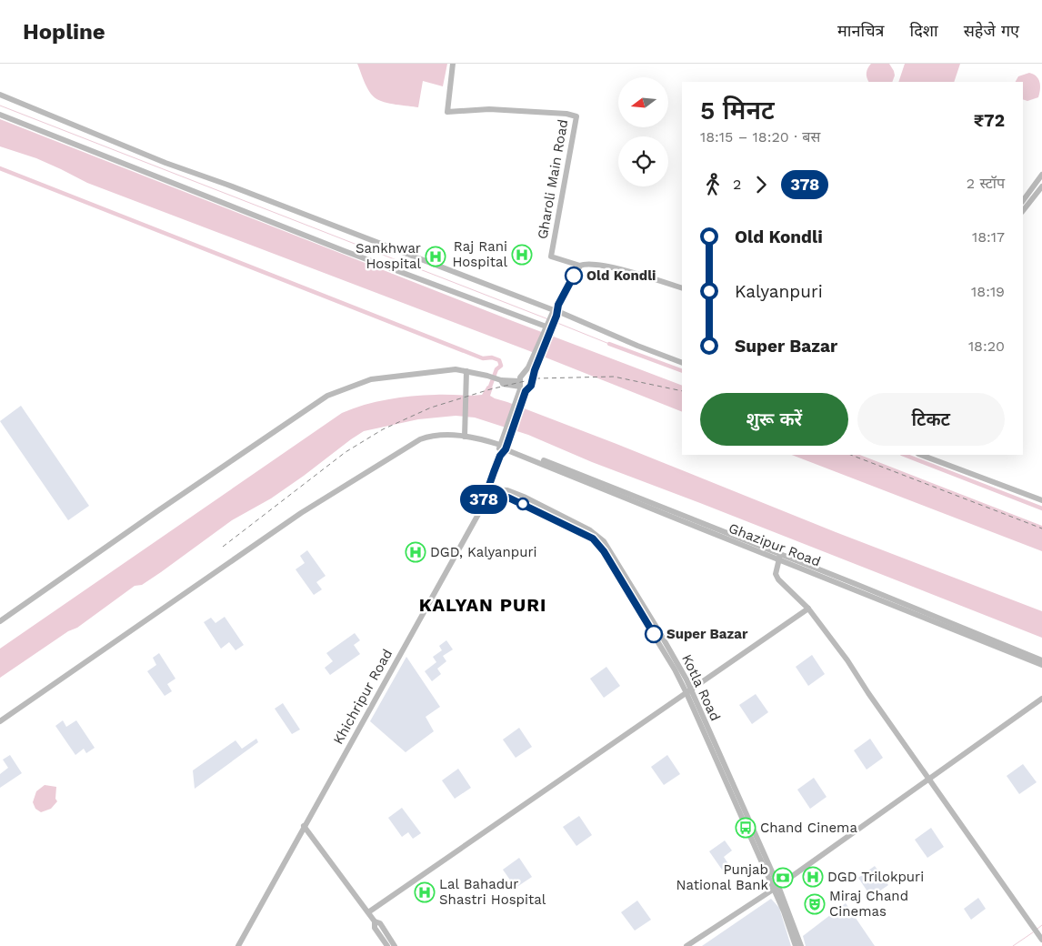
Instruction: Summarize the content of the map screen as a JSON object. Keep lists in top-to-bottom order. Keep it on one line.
{"streets":{"street":["Gharoli Main Road","Ghazipur Road","Kotla Road","Khichripur Road"]},"crossings":[["Ghazipur Road","Khichripur Road"],["Kotla Road","Khichripur Road"]],"districts":["KALYAN PURI"],"places":{"hospital":["Raj Rani Hospital","Sankhwar Hospital","DGD, Kalyanpuri","DGD Trilokpuri","Lal Bahadur Shastri Hospital"],"other":["Old Kondli","Super Bazar"],"bus stop":["Chand Cinema"],"bank":["Punjab National Bank"],"theatre":["Miraj Chand Cinemas"]},"lines":["bus line 378"],"north":"left","page":{"header":"Hopline","nav":["मानचित्र","दिशा","सहेजे गए"],"on_map":"378","heading":["5 मिनट","18:15 – 18:20 · बस","₹72"],"legs":["2","378","2 स्टॉप"],"list":[{"name":"Old Kondli","value":"18:17"},{"name":"Kalyanpuri","value":"18:19"},{"name":"Super Bazar","value":"18:20"}],"buttons":["शुरू करें","टिकट"]}}
